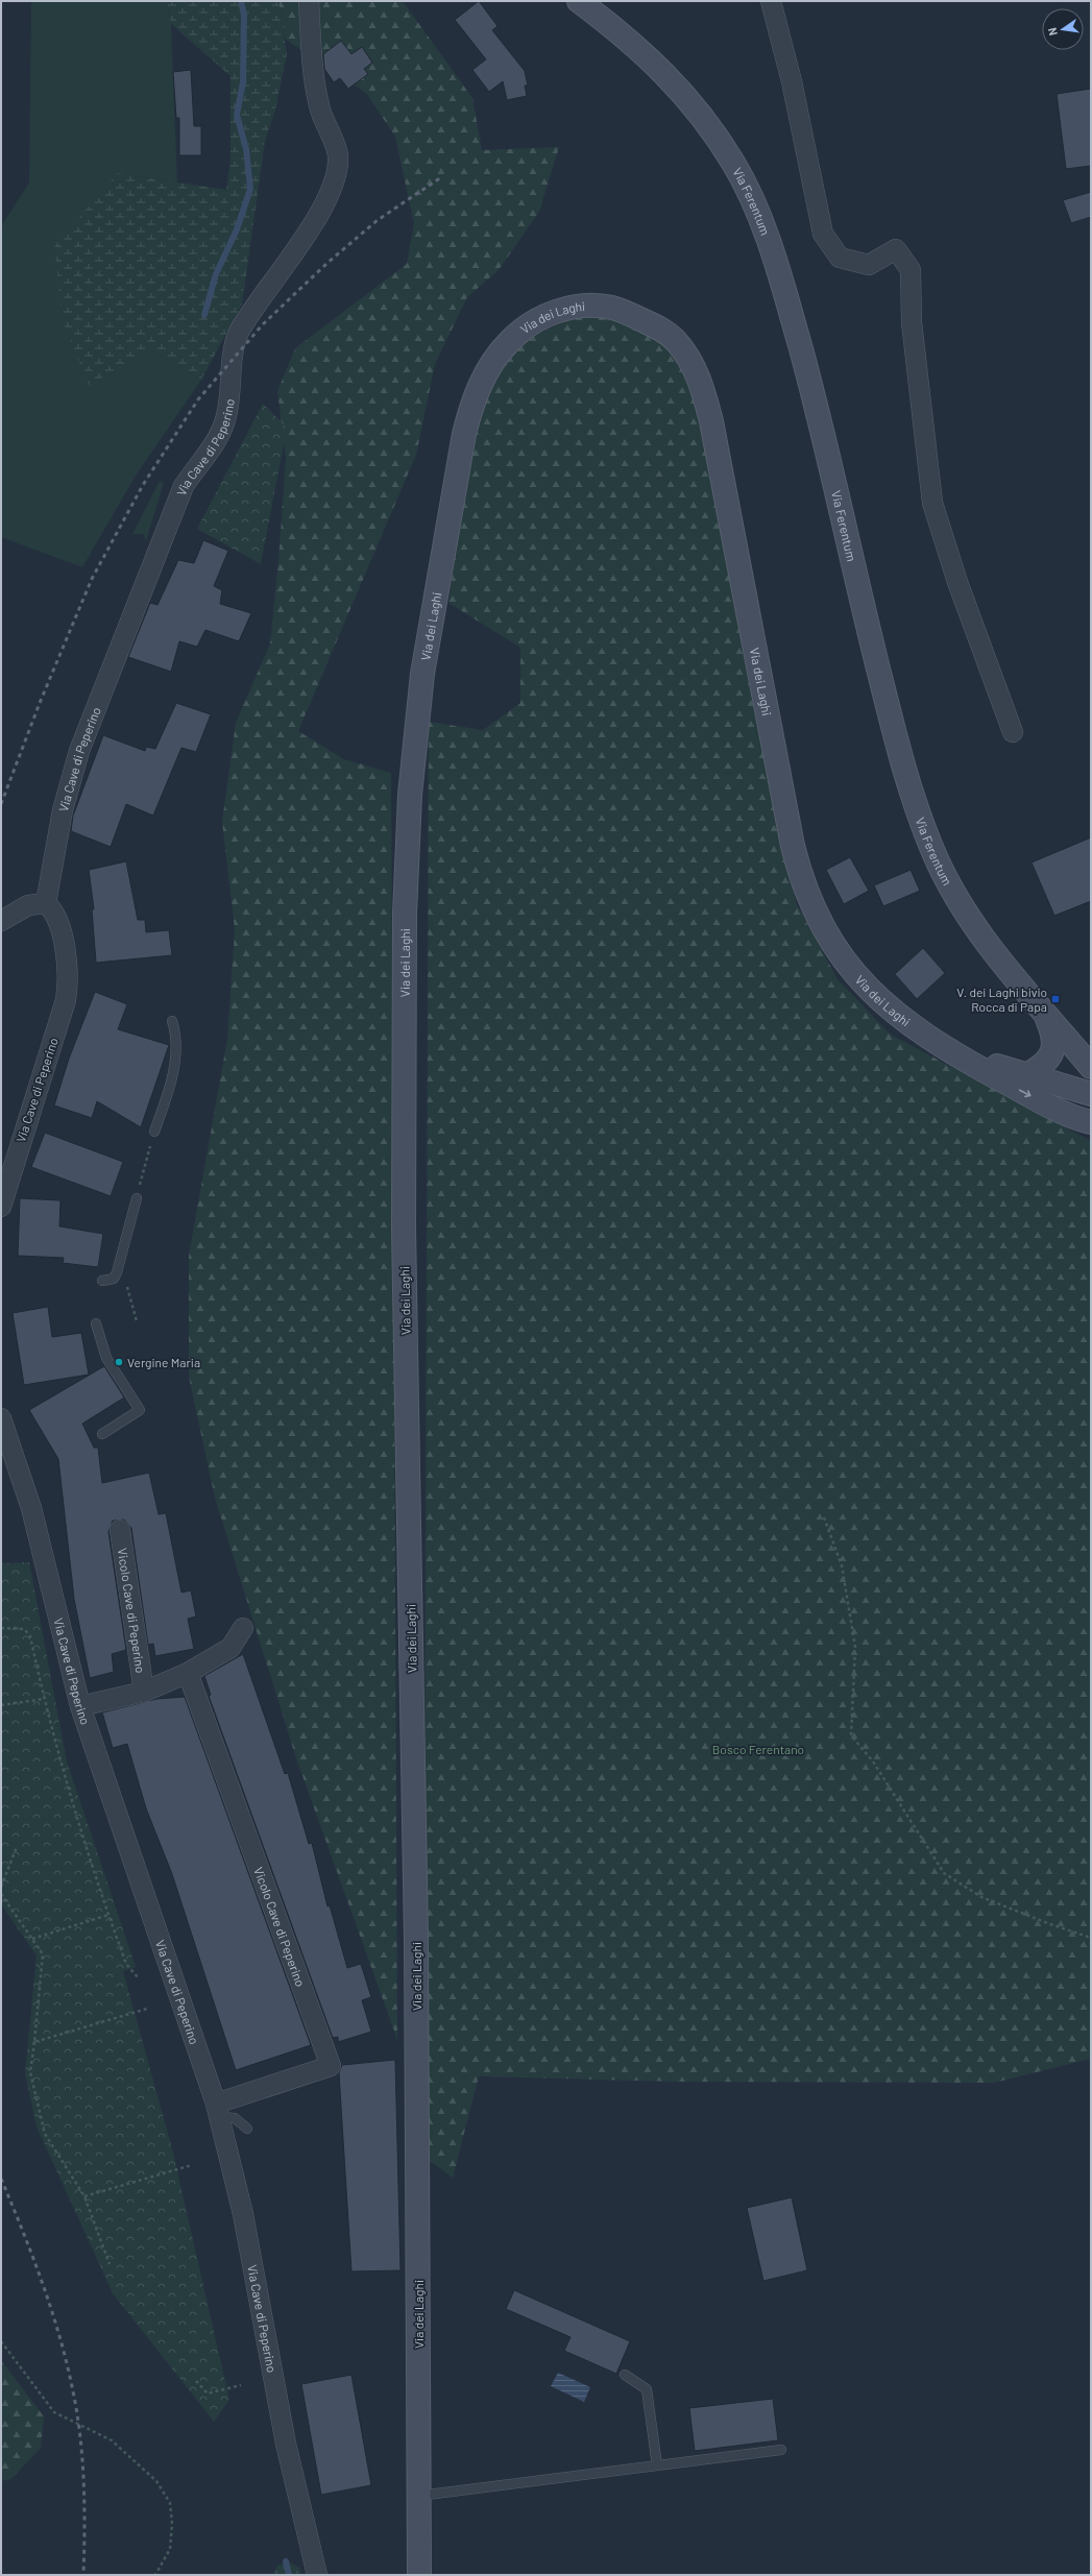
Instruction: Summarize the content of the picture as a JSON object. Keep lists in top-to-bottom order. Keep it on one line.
{"streets":{"main road":["Via Ferentum","Via dei Laghi"],"street":["Via Cave di Peperino","Vicolo Cave di Peperino"]},"crossings":[["Via Cave di Peperino","Vicolo Cave di Peperino"]],"parks":["Bosco Ferentano"],"places":{"transit":["V. dei Laghi bivio Rocca di Papa"],"other":["Vergine Maria"]},"north":"left"}
